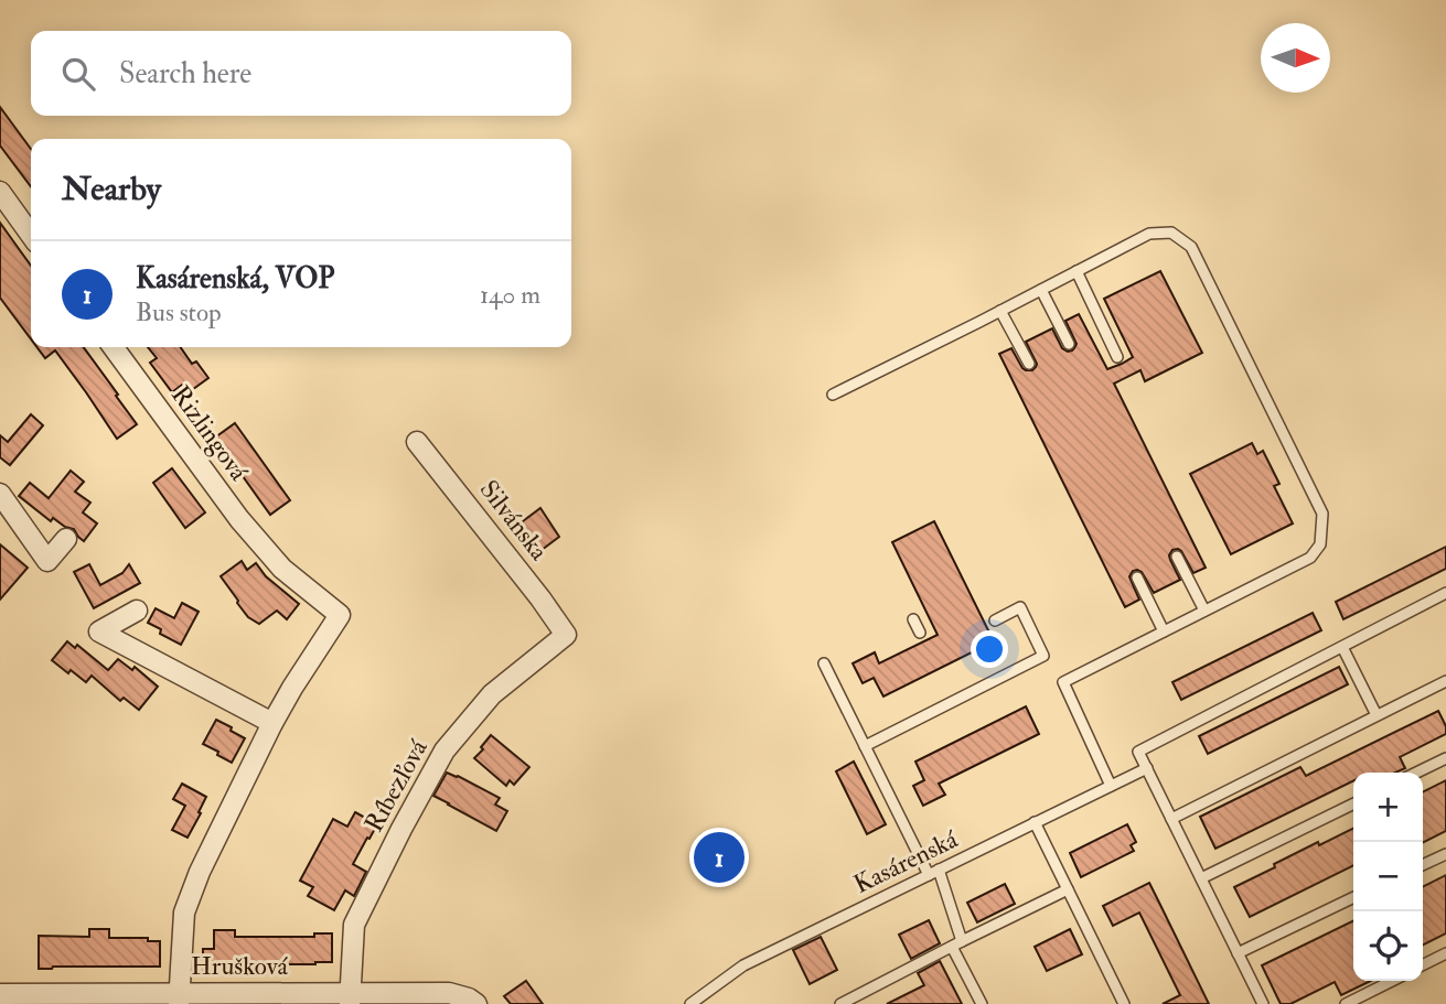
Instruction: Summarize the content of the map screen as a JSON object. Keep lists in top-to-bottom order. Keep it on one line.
{"streets":{"street":["Rizlingová","Silvánska","Ríbezľová","Hrušková"],"lane":["Kasárenská"]},"crossings":[["Silvánska","Ríbezľová"],["Ríbezľová","Hrušková"]],"north":"right","page":{"search":"Search here","heading":"Nearby","list":[{"mark":"1","name":"Kasárenská, VOP","note":"Bus stop","value":"140 m"}],"map_buttons":["+","−"],"pins":"1"}}
